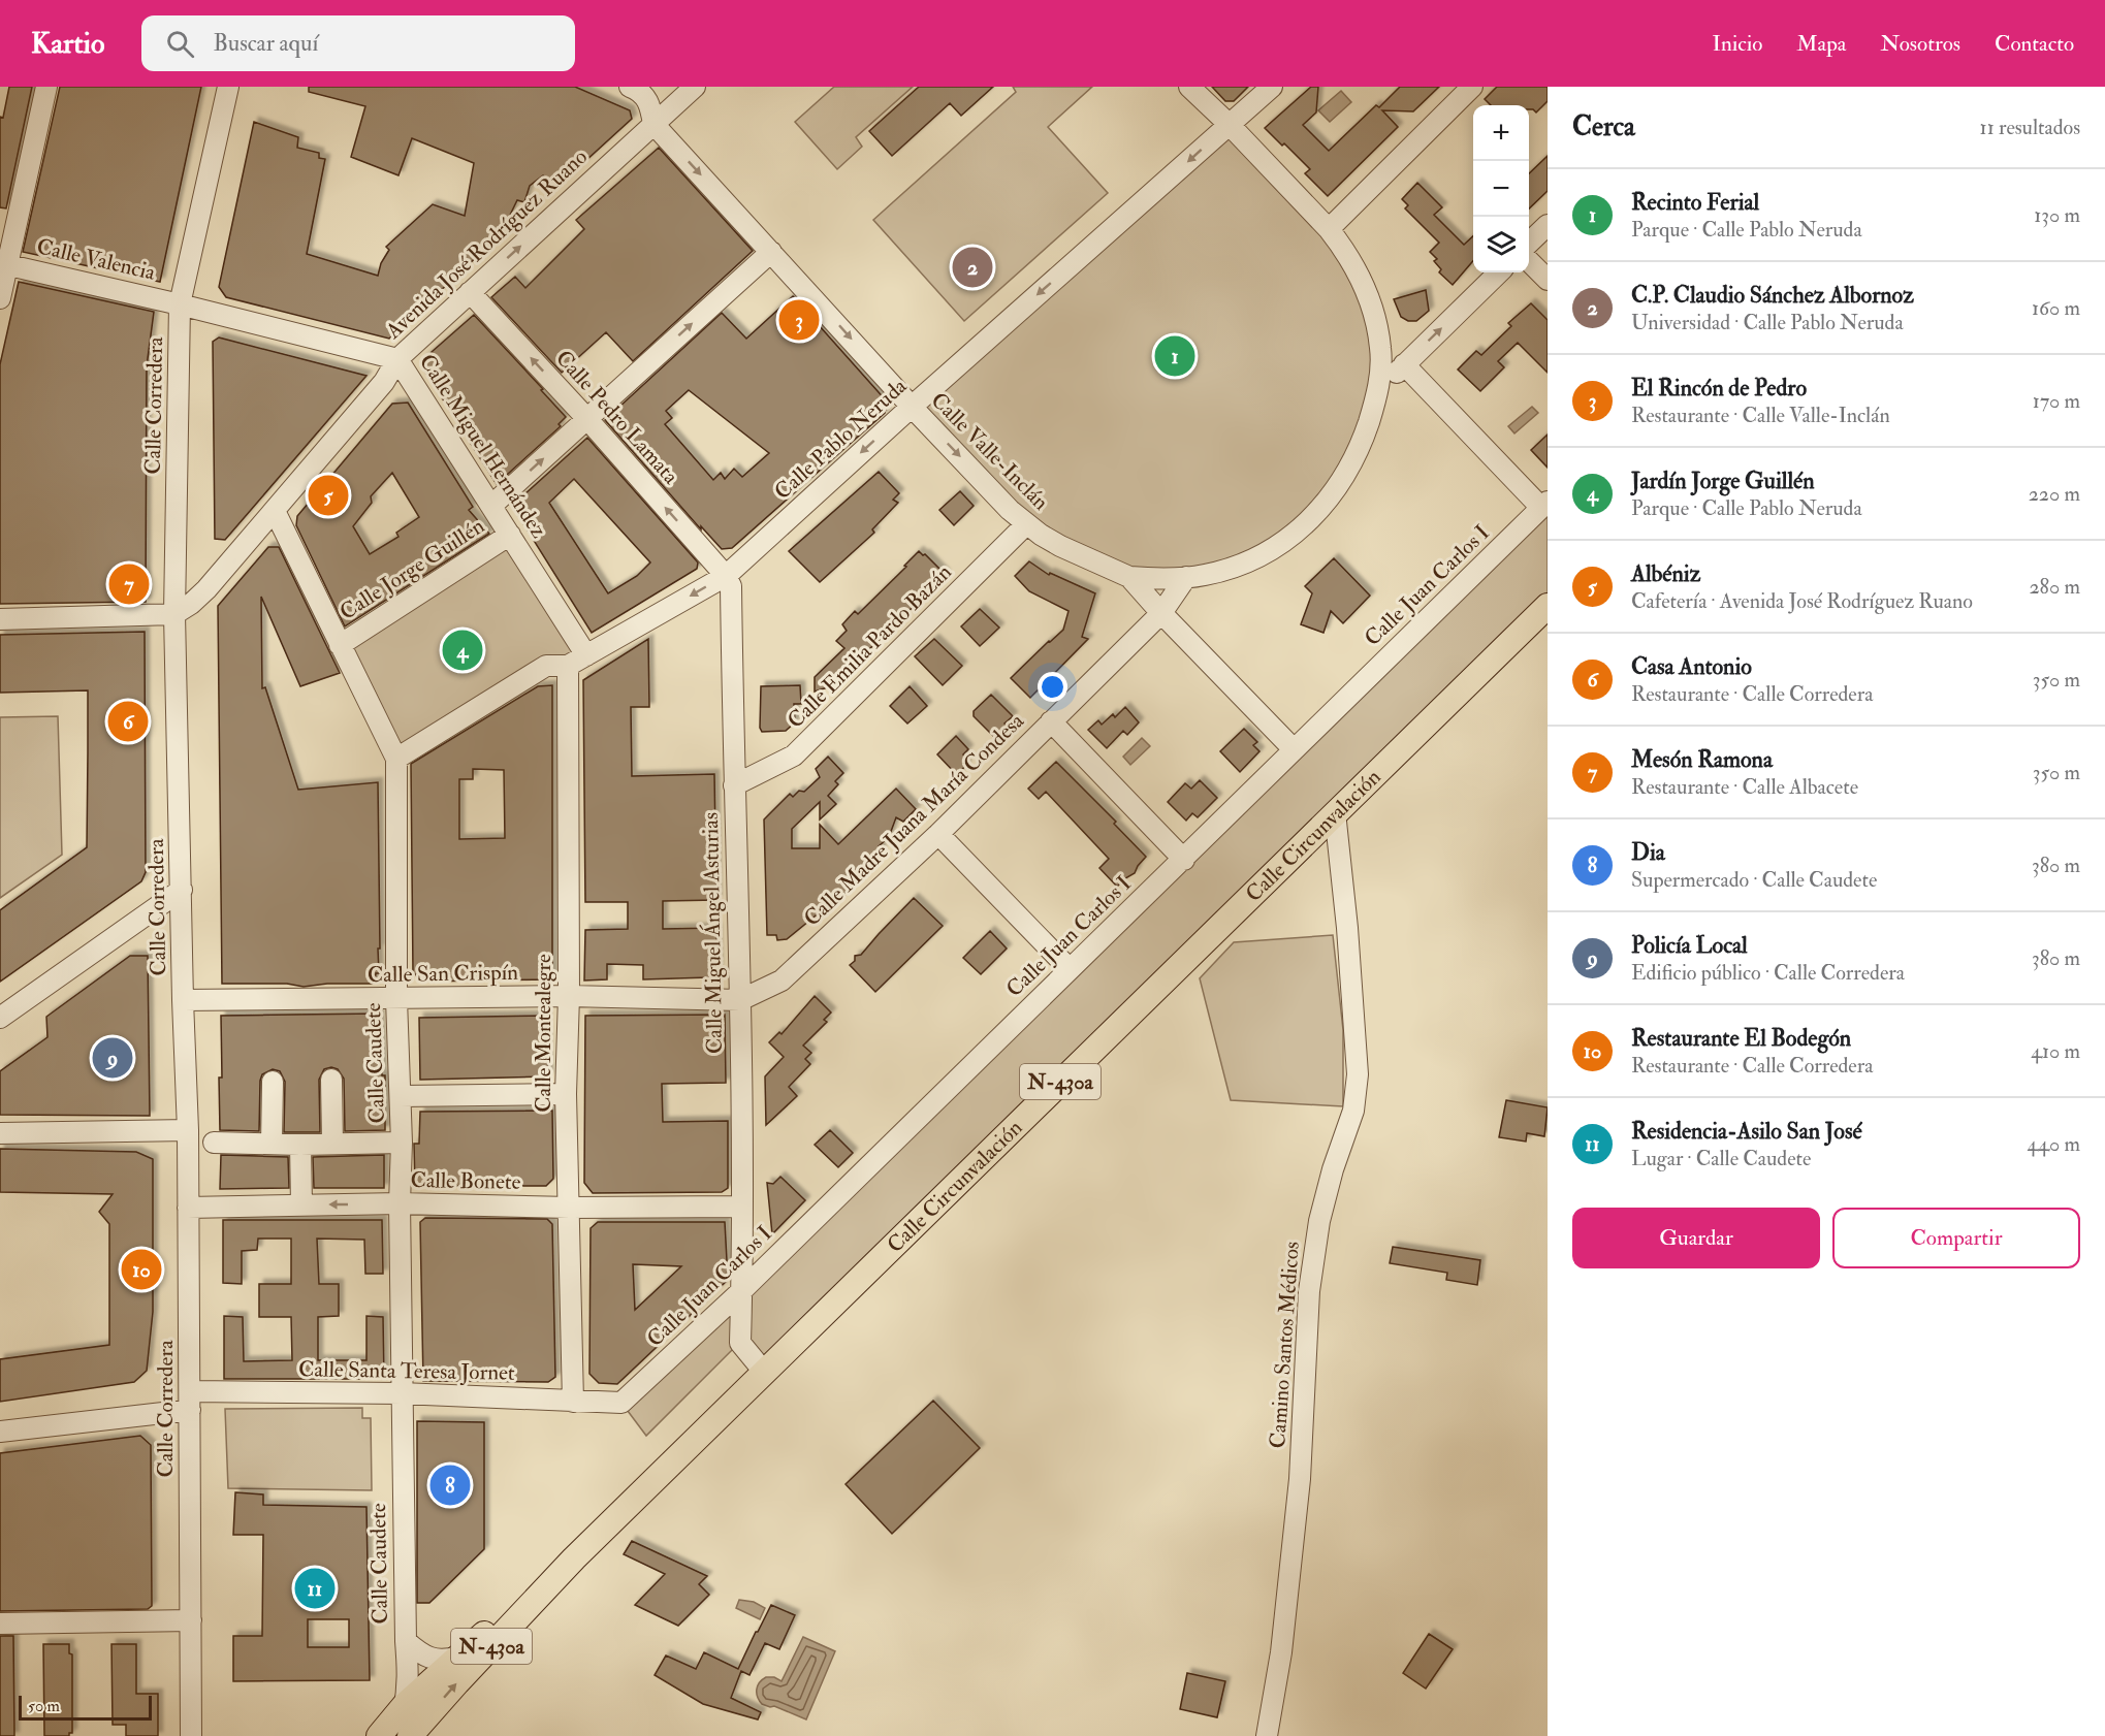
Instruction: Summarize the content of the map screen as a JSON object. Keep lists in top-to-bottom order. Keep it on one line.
{"streets":{"main road":["Calle Circunvalación","N-430a"],"street":["Avenida José Rodríguez Ruano","Calle Valencia","Calle Corredera","Calle Pedro Lamata","Calle Pablo Neruda","Calle Miguel Hernández","Calle Valle-Inclán","Calle Jorge Guillén","Calle Juan Carlos I","Calle Emilia Pardo Bazán","Calle Madre Juana María Condesa","Calle Miguel Ángel Asturias","Calle San Crispín","Calle Montealegre","Calle Caudete","Calle Bonete","Camino Santos Médicos","Calle Santa Teresa Jornet"]},"crossings":[["Avenida José Rodríguez Ruano","Calle Corredera"],["Avenida José Rodríguez Ruano","Calle Pedro Lamata"],["Avenida José Rodríguez Ruano","Calle Miguel Hernández"],["Avenida José Rodríguez Ruano","Calle Valle-Inclán"],["Avenida José Rodríguez Ruano","Calle Caudete"],["Calle Valencia","Calle Corredera"],["Calle Valencia","Calle Miguel Hernández"],["Calle Corredera","Calle Miguel Hernández"],["Calle Corredera","Calle San Crispín"],["Calle Corredera","Calle Bonete"],["Calle Corredera","Calle Santa Teresa Jornet"],["Calle Pedro Lamata","Calle Pablo Neruda"],["Calle Pedro Lamata","Calle Miguel Ángel Asturias"],["Calle Pablo Neruda","Calle Miguel Hernández"],["Calle Pablo Neruda","Calle Valle-Inclán"],["Calle Pablo Neruda","Calle Miguel Ángel Asturias"],["Calle Pablo Neruda","Calle Montealegre"],["Calle Pablo Neruda","Calle Caudete"],["Calle Miguel Hernández","Calle Jorge Guillén"],["Calle Valle-Inclán","Calle Juan Carlos I"],["Calle Valle-Inclán","Calle Emilia Pardo Bazán"],["Calle Valle-Inclán","Calle Madre Juana María Condesa"],["Calle Jorge Guillén","Calle Caudete"],["Calle Juan Carlos I","Calle Miguel Ángel Asturias"],["Calle Juan Carlos I","Calle Santa Teresa Jornet"],["Calle Emilia Pardo Bazán","Calle Miguel Ángel Asturias"],["Calle Madre Juana María Condesa","Calle Miguel Ángel Asturias"],["Calle Madre Juana María Condesa","Calle San Crispín"],["Calle Circunvalación","Calle Miguel Ángel Asturias"],["Calle Circunvalación","N-430a"],["Calle Circunvalación","Camino Santos Médicos"],["Calle Miguel Ángel Asturias","Calle San Crispín"],["Calle Miguel Ángel Asturias","Calle Bonete"],["Calle San Crispín","Calle Montealegre"],["Calle San Crispín","Calle Caudete"],["Calle Montealegre","Calle Bonete"],["Calle Montealegre","Calle Santa Teresa Jornet"],["Calle Caudete","N-430a"],["Calle Caudete","Calle Bonete"],["Calle Caudete","Calle Santa Teresa Jornet"]],"one_way":["Calle Pedro Lamata","Calle Pablo Neruda","Calle Valle-Inclán"],"scale_bar":"50 m","page":{"header":"Kartio","search":"Buscar aquí","nav":["Inicio","Mapa","Nosotros","Contacto"],"heading":["Cerca","11 resultados"],"map_buttons":["+","−"],"list":[{"mark":"1","name":"Recinto Ferial","note":"Parque · Calle Pablo Neruda","value":"130 m"},{"mark":"2","name":"C.P. Claudio Sánchez Albornoz","note":"Universidad · Calle Pablo Neruda","value":"160 m"},{"mark":"3","name":"El Rincón de Pedro","note":"Restaurante · Calle Valle-Inclán","value":"170 m"},{"mark":"4","name":"Jardín Jorge Guillén","note":"Parque · Calle Pablo Neruda","value":"220 m"},{"mark":"5","name":"Albéniz","note":"Cafetería · Avenida José Rodríguez Ruano","value":"280 m"},{"mark":"6","name":"Casa Antonio","note":"Restaurante · Calle Corredera","value":"350 m"},{"mark":"7","name":"Mesón Ramona","note":"Restaurante · Calle Albacete","value":"350 m"},{"mark":"8","name":"Dia","note":"Supermercado · Calle Caudete","value":"380 m"},{"mark":"9","name":"Policía Local","note":"Edificio público · Calle Corredera","value":"380 m"},{"mark":"10","name":"Restaurante El Bodegón","note":"Restaurante · Calle Corredera","value":"410 m"},{"mark":"11","name":"Residencia-Asilo San José","note":"Lugar · Calle Caudete","value":"440 m"}],"pins":["2","3","1","5","7","4","6","9","10","8","11"],"buttons":["Guardar","Compartir"],"scale":"50 m"}}
